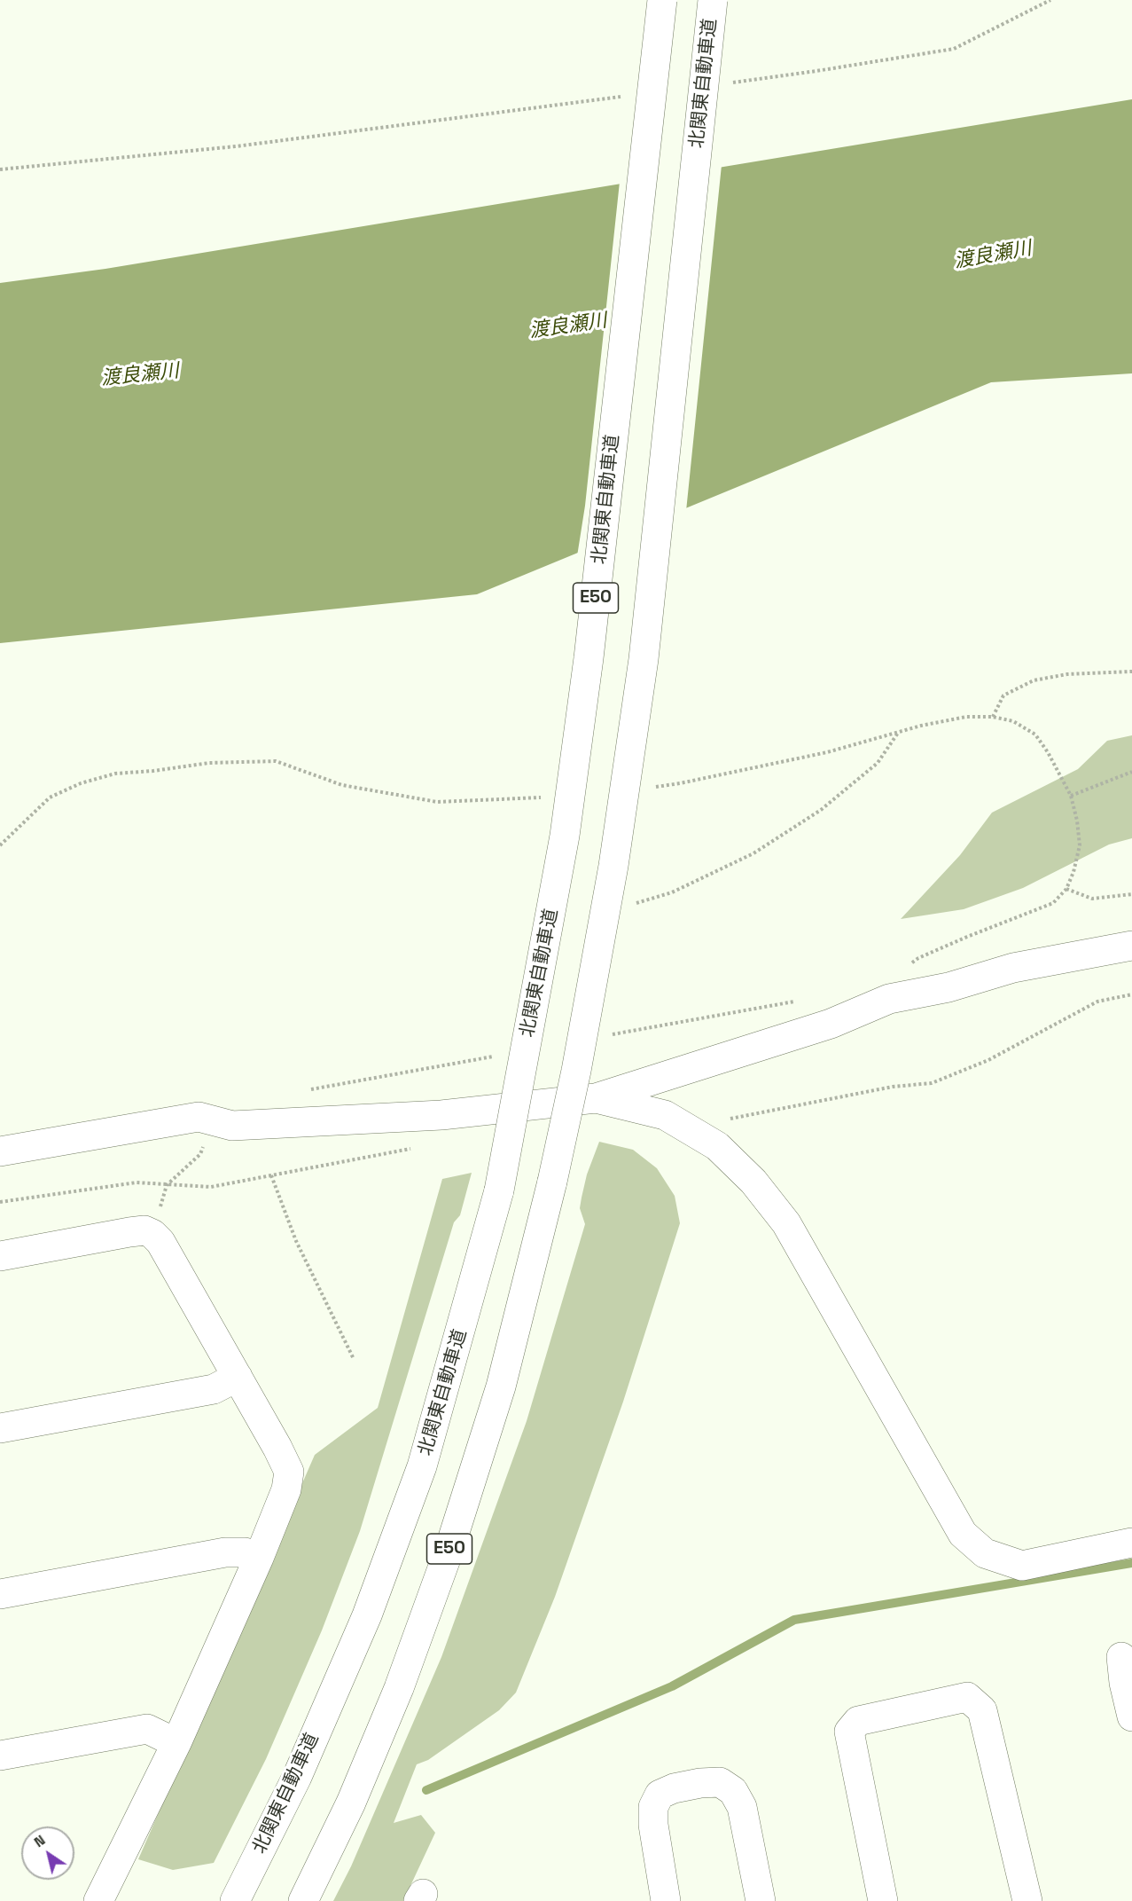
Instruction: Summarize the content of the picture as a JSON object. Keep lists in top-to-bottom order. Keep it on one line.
{"streets":{"main road":["北関東自動車道","E50"]},"water":["渡良瀬川"],"north":"top left"}
